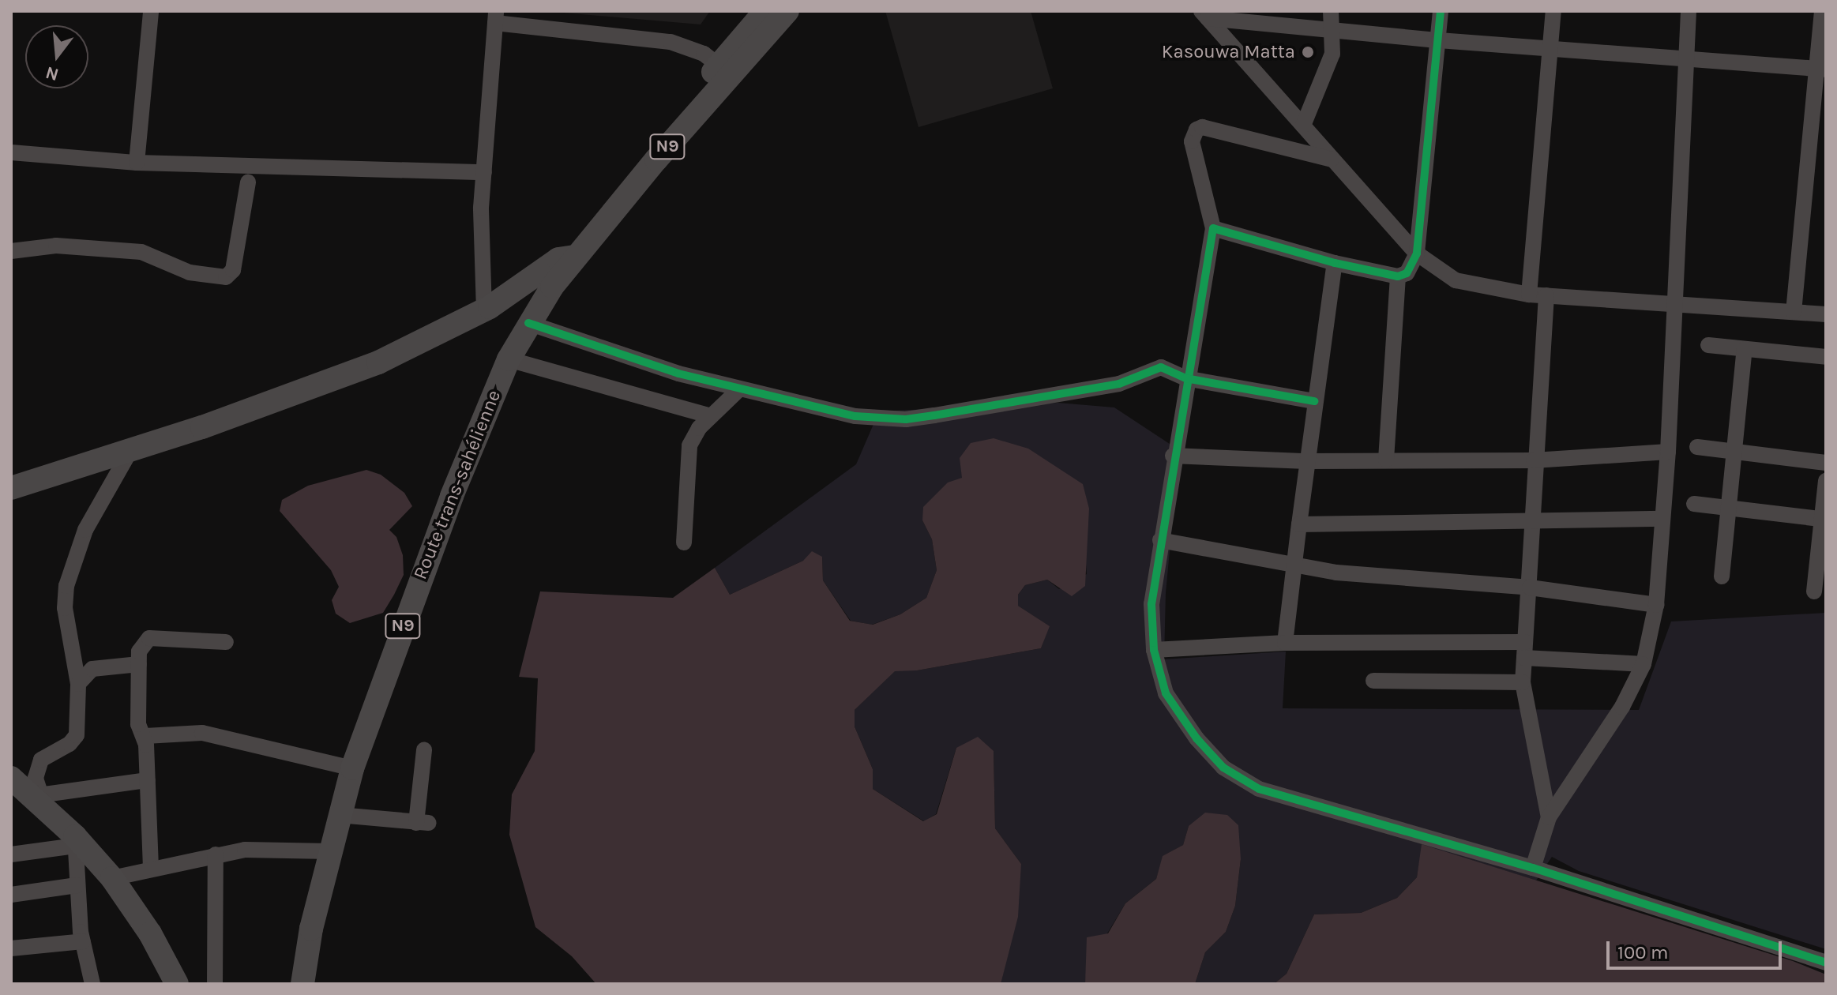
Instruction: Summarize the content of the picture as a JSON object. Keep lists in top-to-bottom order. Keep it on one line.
{"streets":{"highway":["N9","Route trans-sahélienne"]},"places":["Kasouwa Matta"],"scale_bar":"100 m","north":"bottom"}
